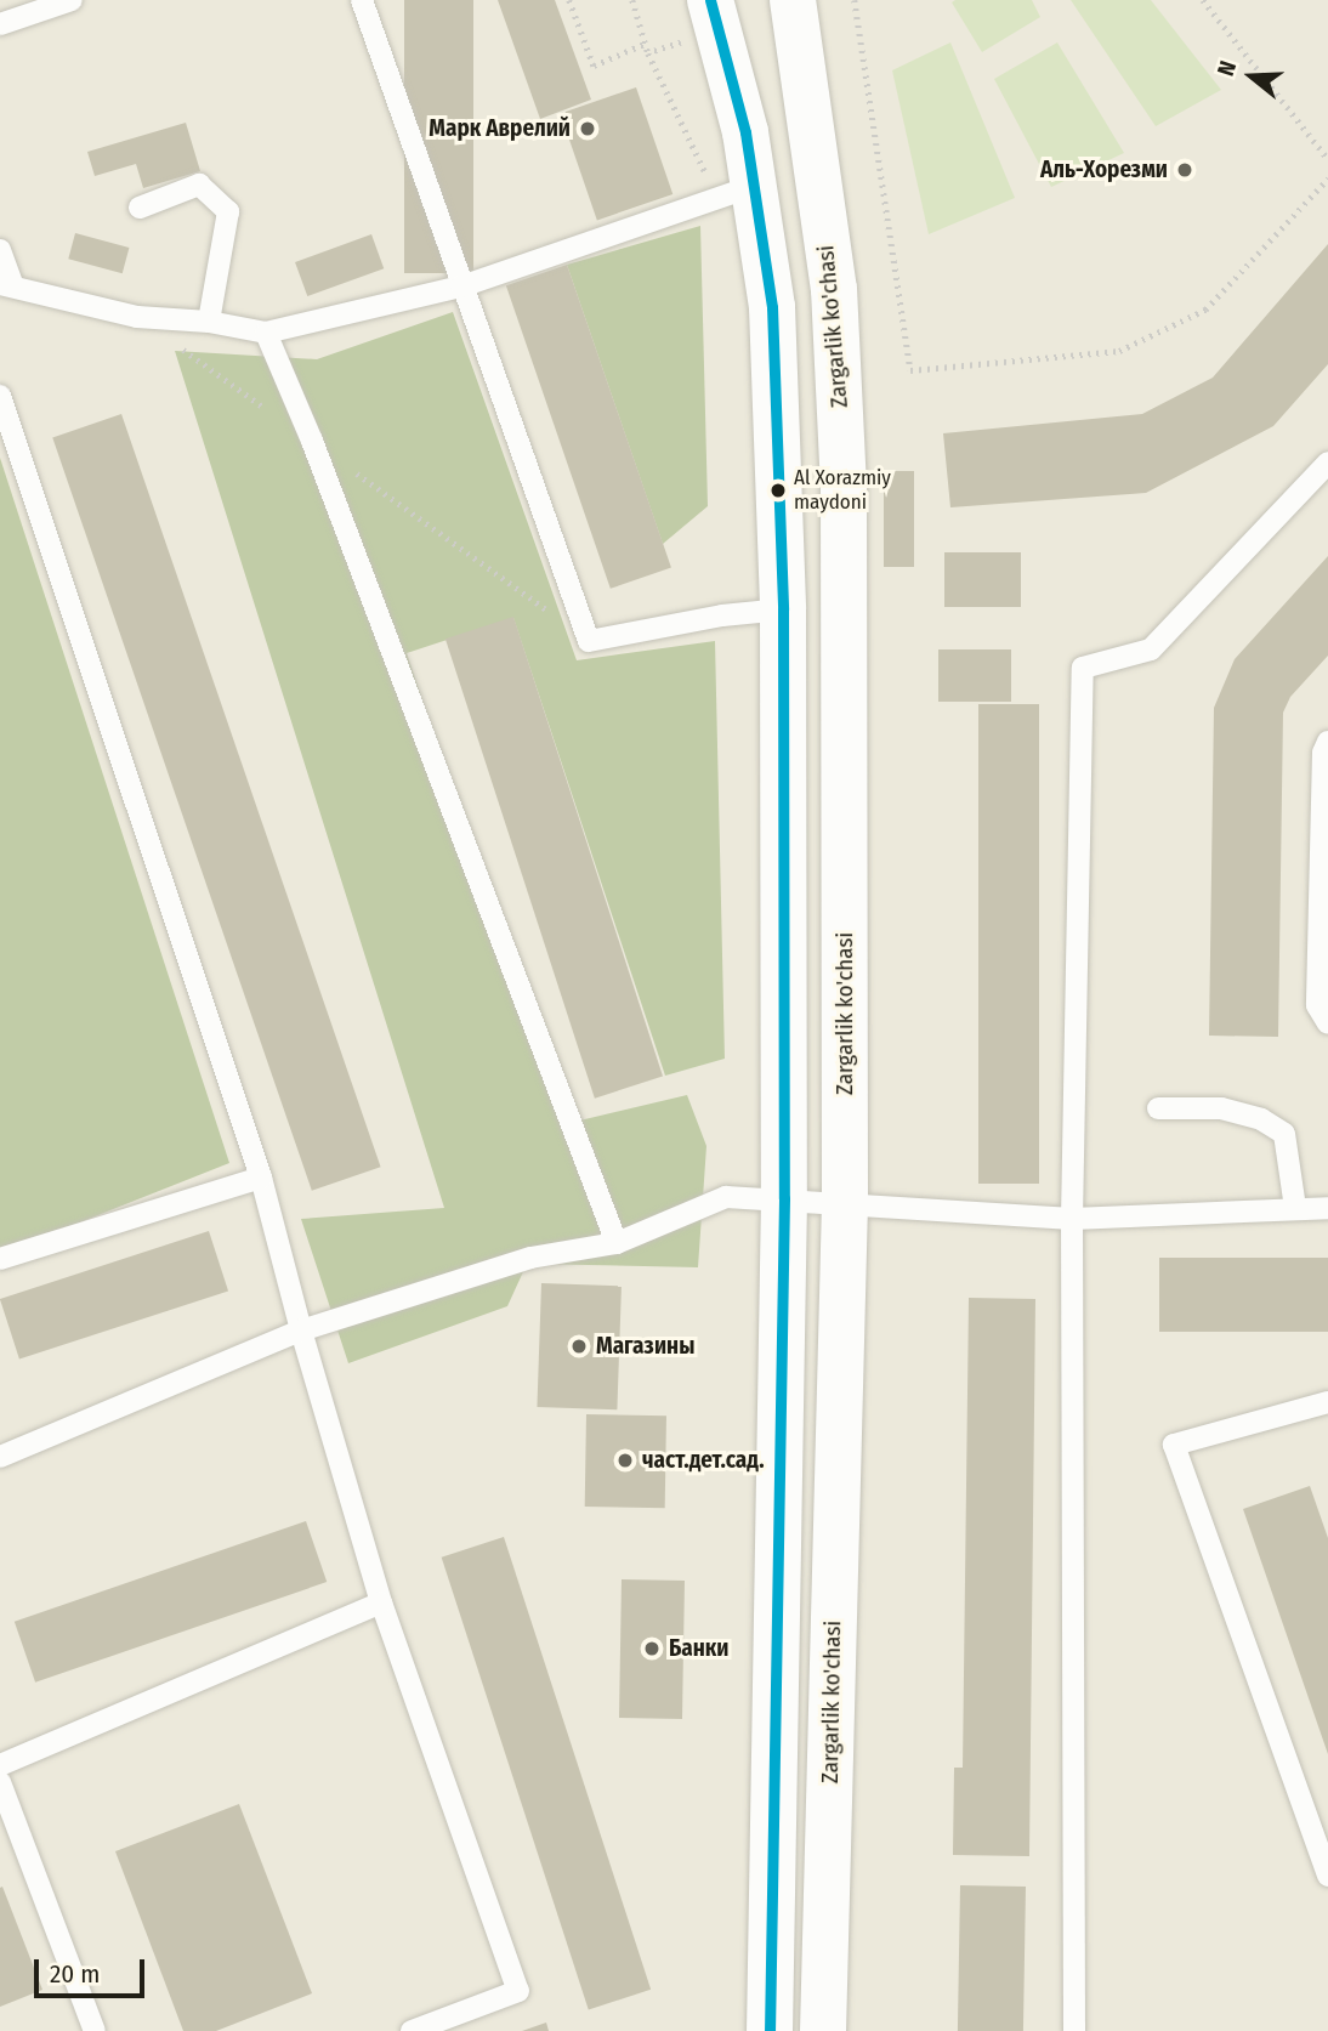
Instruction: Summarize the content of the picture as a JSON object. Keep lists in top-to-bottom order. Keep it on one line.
{"streets":{"main road":["Zargarlik ko'chasi"]},"places":["Марк Аврелий","Аль-Хорезми","Al Xorazmiy maydoni","Магазины","част.дет.сад.","Банки"],"scale_bar":"20 m","north":"left"}
